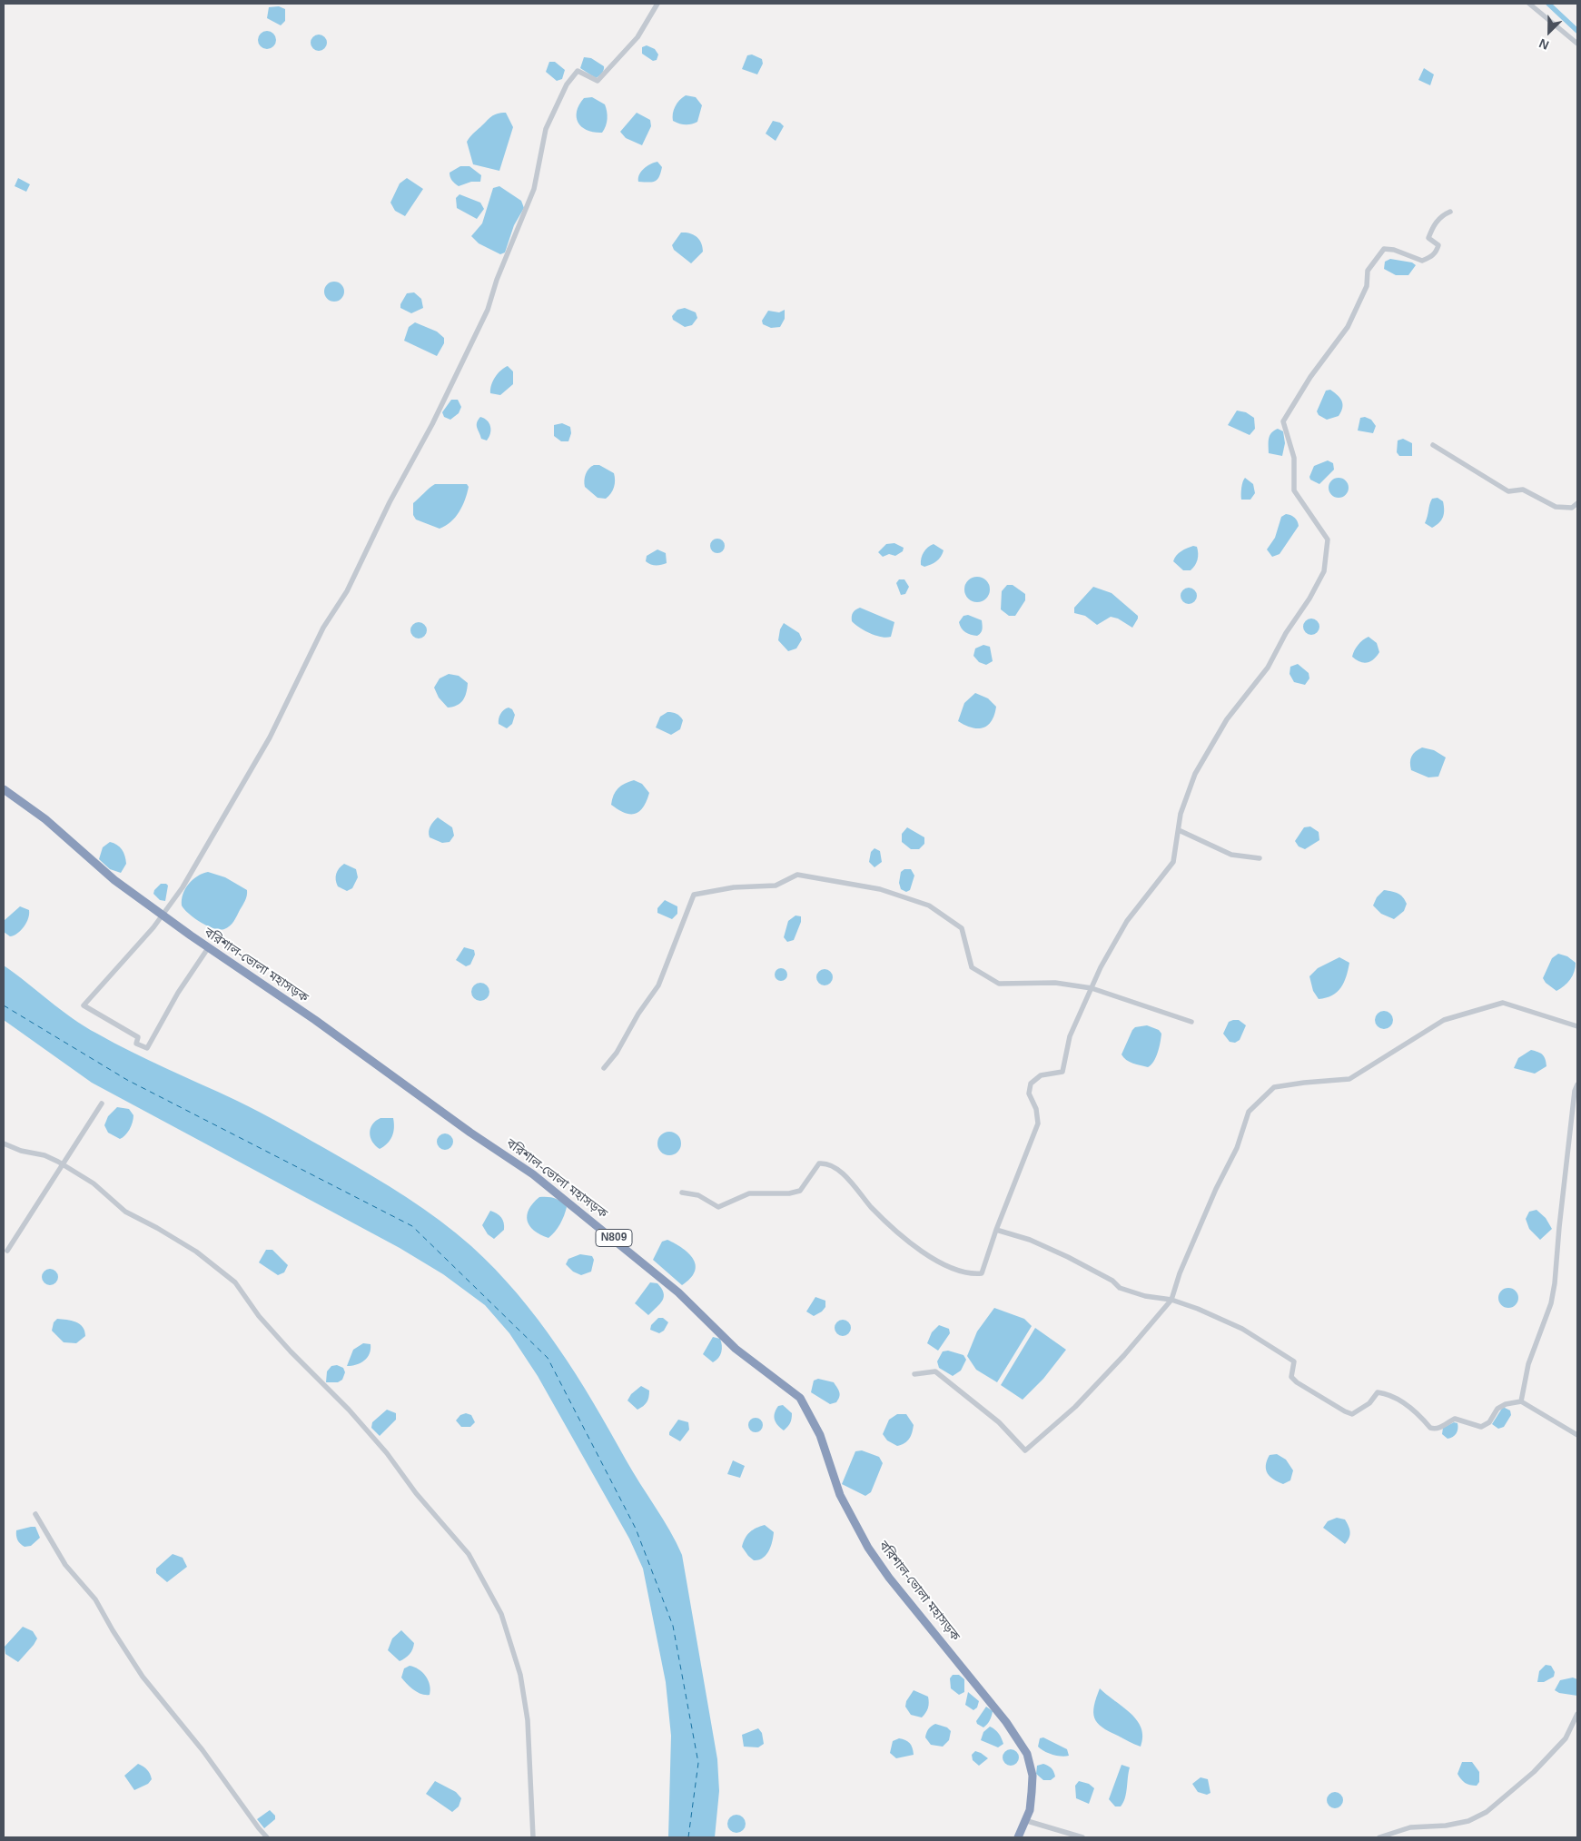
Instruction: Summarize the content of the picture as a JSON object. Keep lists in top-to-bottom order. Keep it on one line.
{"streets":{"highway":["বরিশাল-ভোলা মহাসড়ক","N809"]},"north":"bottom left"}
